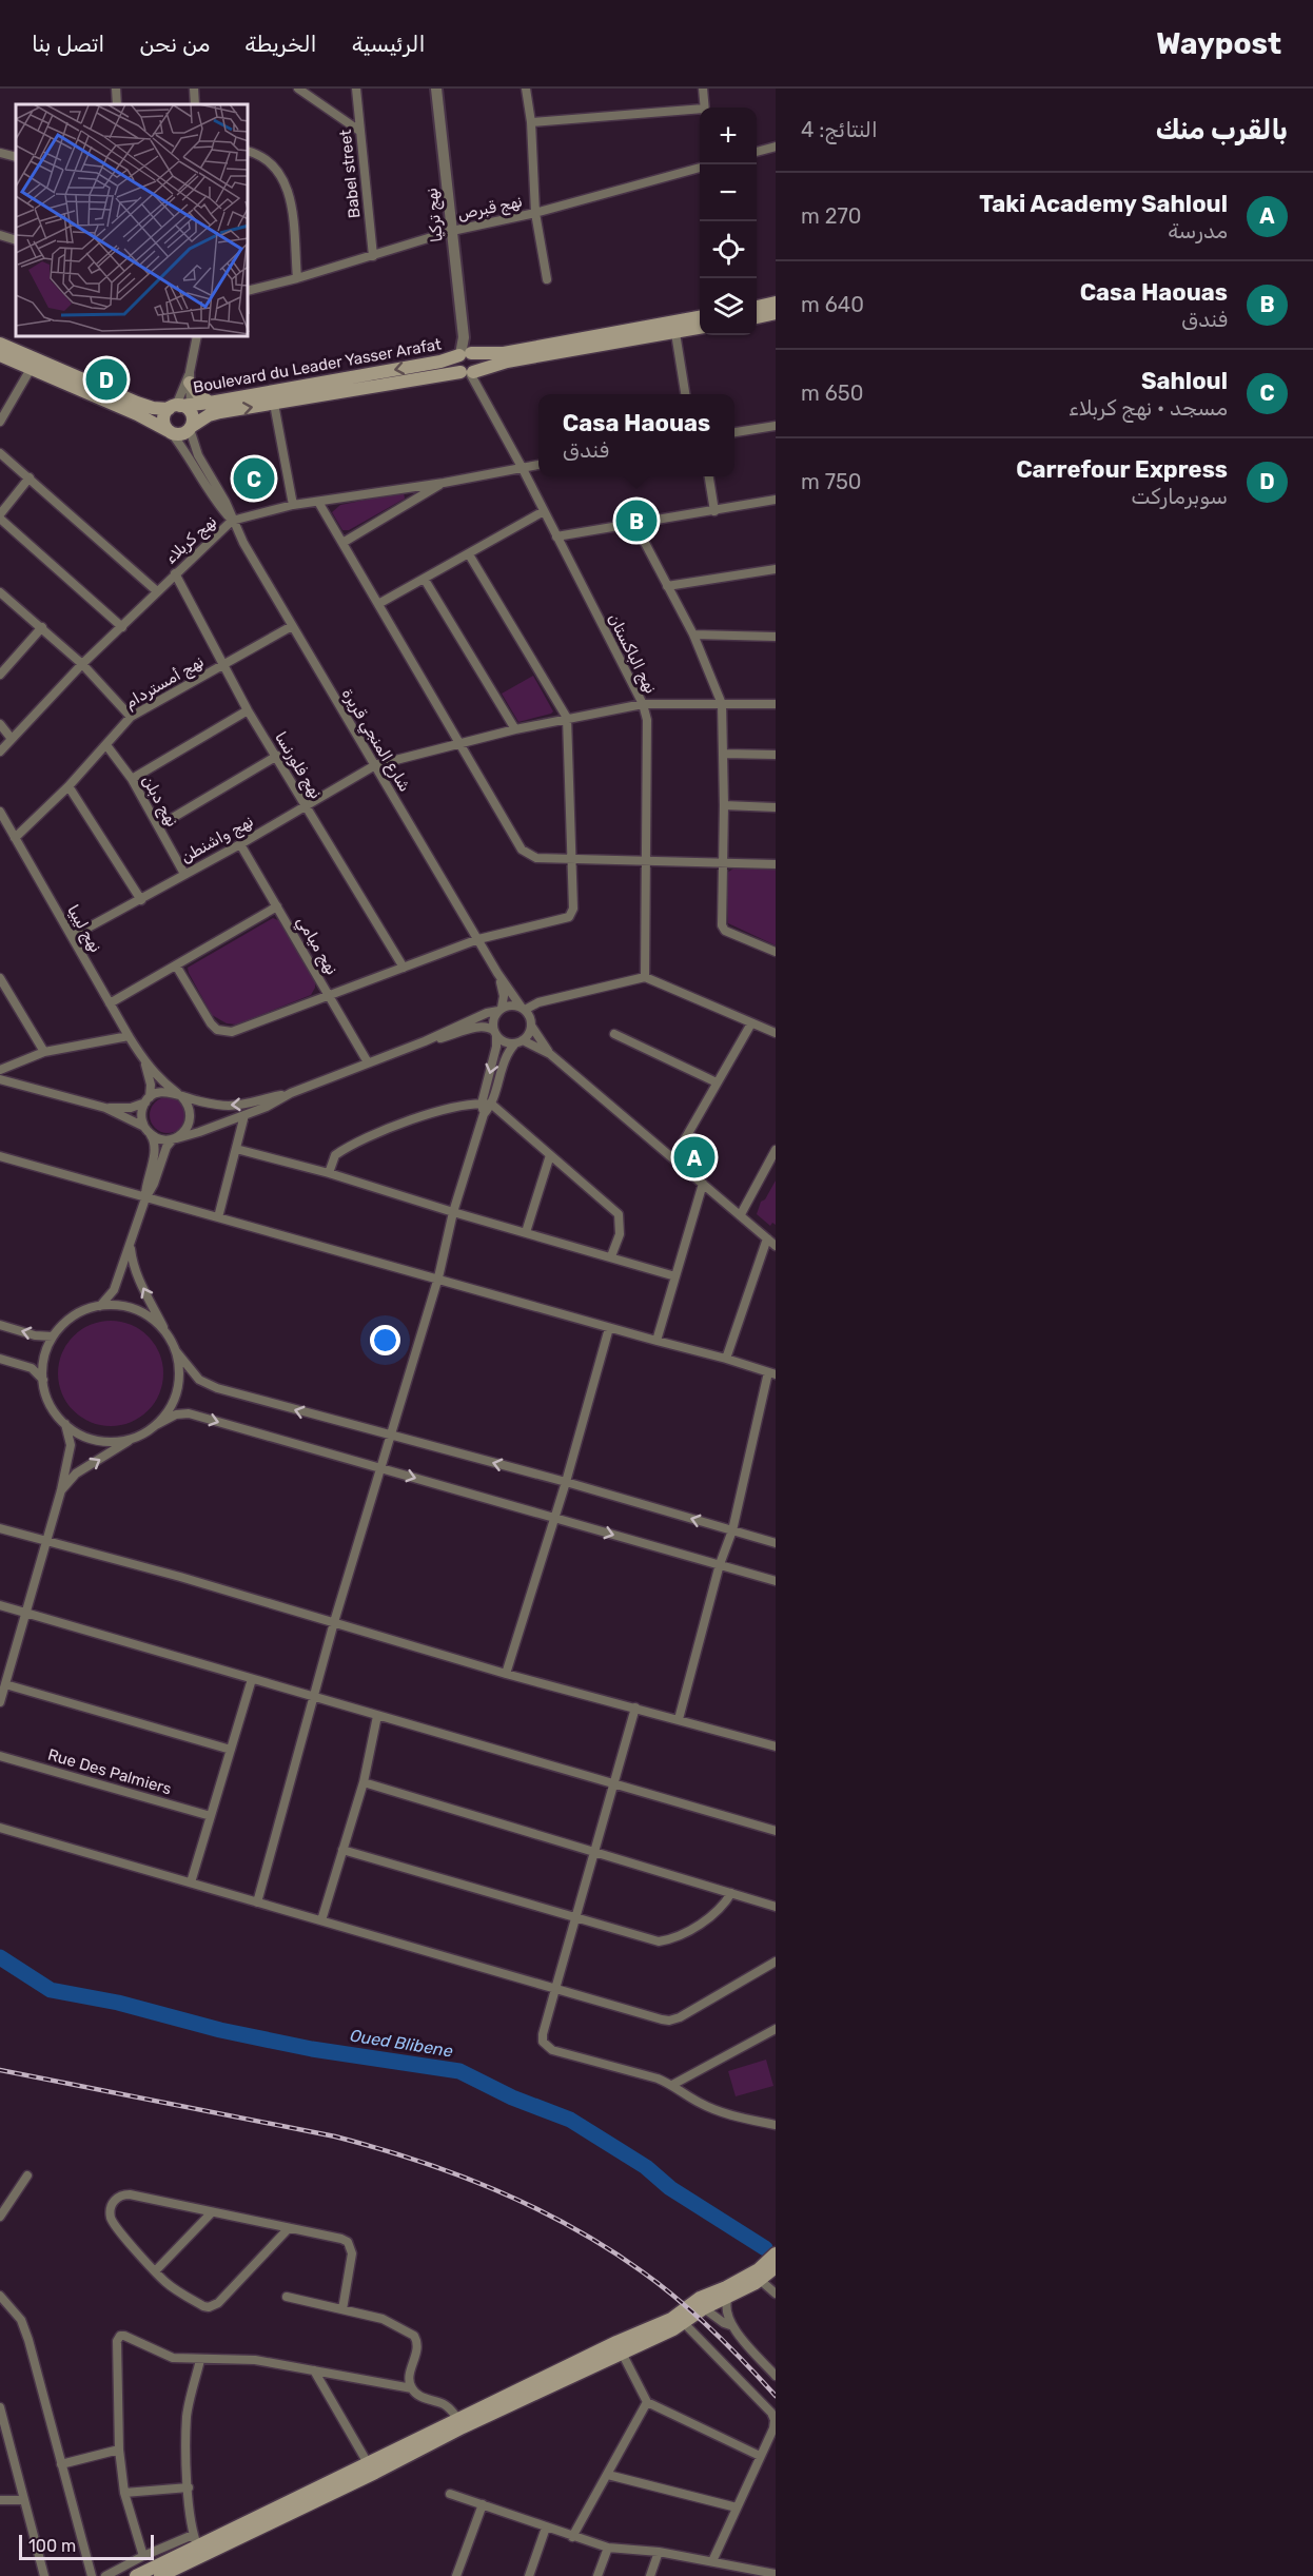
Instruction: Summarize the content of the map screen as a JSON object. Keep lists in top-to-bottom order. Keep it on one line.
{"streets":{"main road":["Boulevard du Leader Yasser Arafat"],"street":["Babel street","نهج قبرص","نهج تركيا","نهج كربلاء","نهج الباكستان","نهج أمستردام","شارع المنجي قريرة","نهج فلورنسا","نهج دبلن","نهج واشنطن","نهج ليبيا","نهج ميامي","Rue Des Palmiers"]},"crossings":[["Babel street","نهج قبرص"],["نهج قبرص","نهج تركيا"],["نهج تركيا","Boulevard du Leader Yasser Arafat"],["Boulevard du Leader Yasser Arafat","نهج الباكستان"],["Boulevard du Leader Yasser Arafat","شارع المنجي قريرة"],["نهج كربلاء","نهج الباكستان"],["نهج كربلاء","شارع المنجي قريرة"],["نهج كربلاء","نهج فلورنسا"],["نهج الباكستان","نهج واشنطن"],["نهج أمستردام","شارع المنجي قريرة"],["نهج أمستردام","نهج فلورنسا"],["نهج أمستردام","نهج دبلن"],["نهج أمستردام","نهج ليبيا"],["شارع المنجي قريرة","نهج واشنطن"],["نهج فلورنسا","نهج واشنطن"],["نهج دبلن","نهج واشنطن"],["نهج واشنطن","نهج ليبيا"],["نهج واشنطن","نهج ميامي"]],"water":["Oued Blibene"],"scale_bar":"100 m","page":{"header":"Waypost","nav":["الرئيسية","الخريطة","من نحن","اتصل بنا"],"heading":["بالقرب منك","النتائج: 4"],"map_buttons":["+","−"],"list":[{"mark":"A","name":"Taki Academy Sahloul","note":"مدرسة","value":"270 m"},{"mark":"B","name":"Casa Haouas","note":"فندق","value":"640 m"},{"mark":"C","name":"Sahloul","note":"مسجد · نهج كربلاء","value":"650 m"},{"mark":"D","name":"Carrefour Express","note":"سوبرماركت","value":"750 m"}],"pins":["D","C","B","A"],"popup":["Casa Haouas","فندق"],"scale":"100 m"}}
